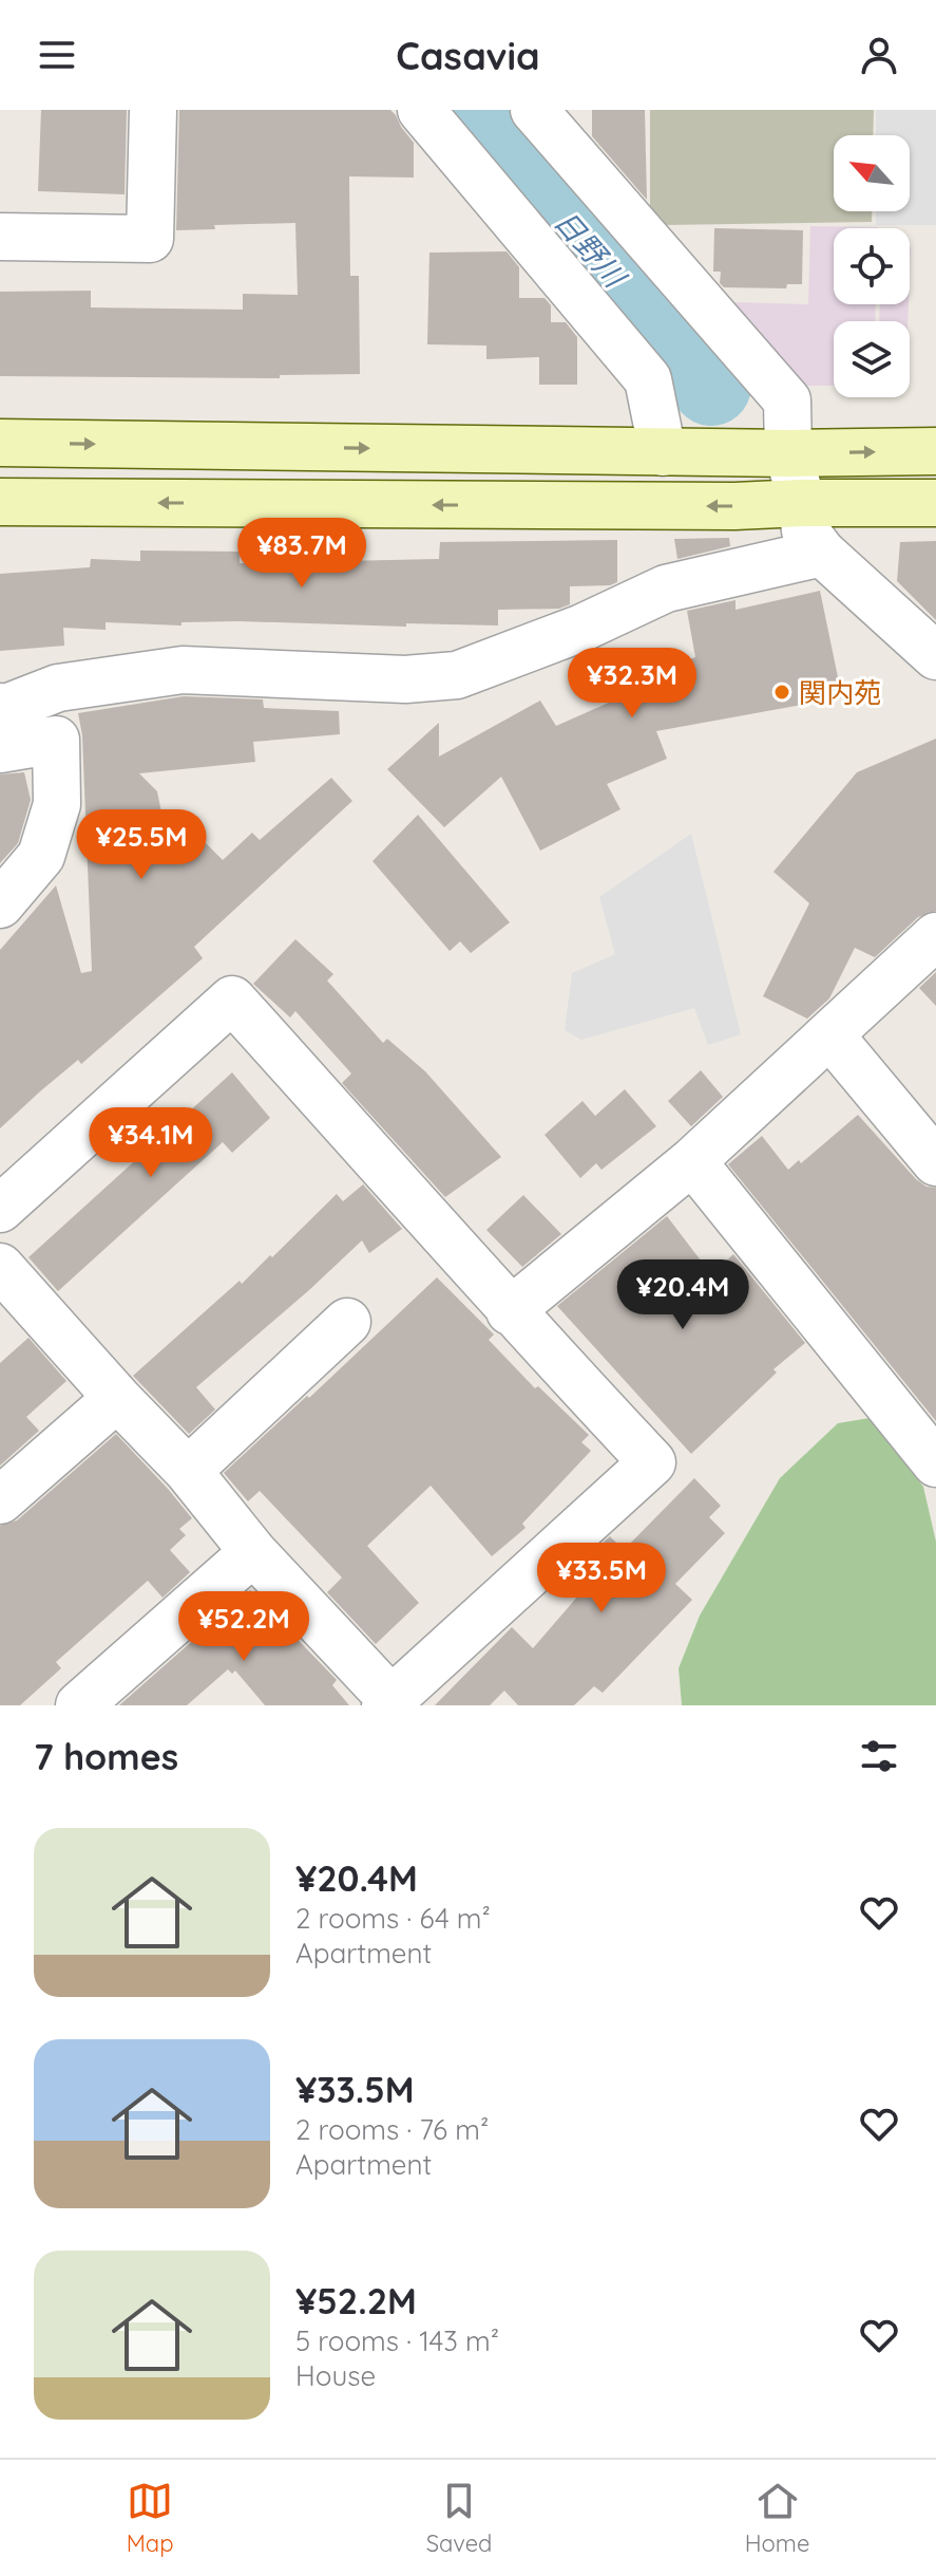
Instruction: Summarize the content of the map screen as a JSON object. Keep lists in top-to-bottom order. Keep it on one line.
{"water":["日野川"],"places":["関内苑"],"north":"top left","page":{"header":"Casavia","price":["¥83.7M","¥32.3M","¥25.5M","¥34.1M","¥20.4M","¥33.5M","¥52.2M"],"heading":"7 homes","list":[{"name":"¥20.4M","note":"2 rooms · 64 m² · Apartment"},{"name":"¥33.5M","note":"2 rooms · 76 m² · Apartment"},{"name":"¥52.2M","note":"5 rooms · 143 m² · House"}],"tabs":["Map","Saved","Home"]}}
